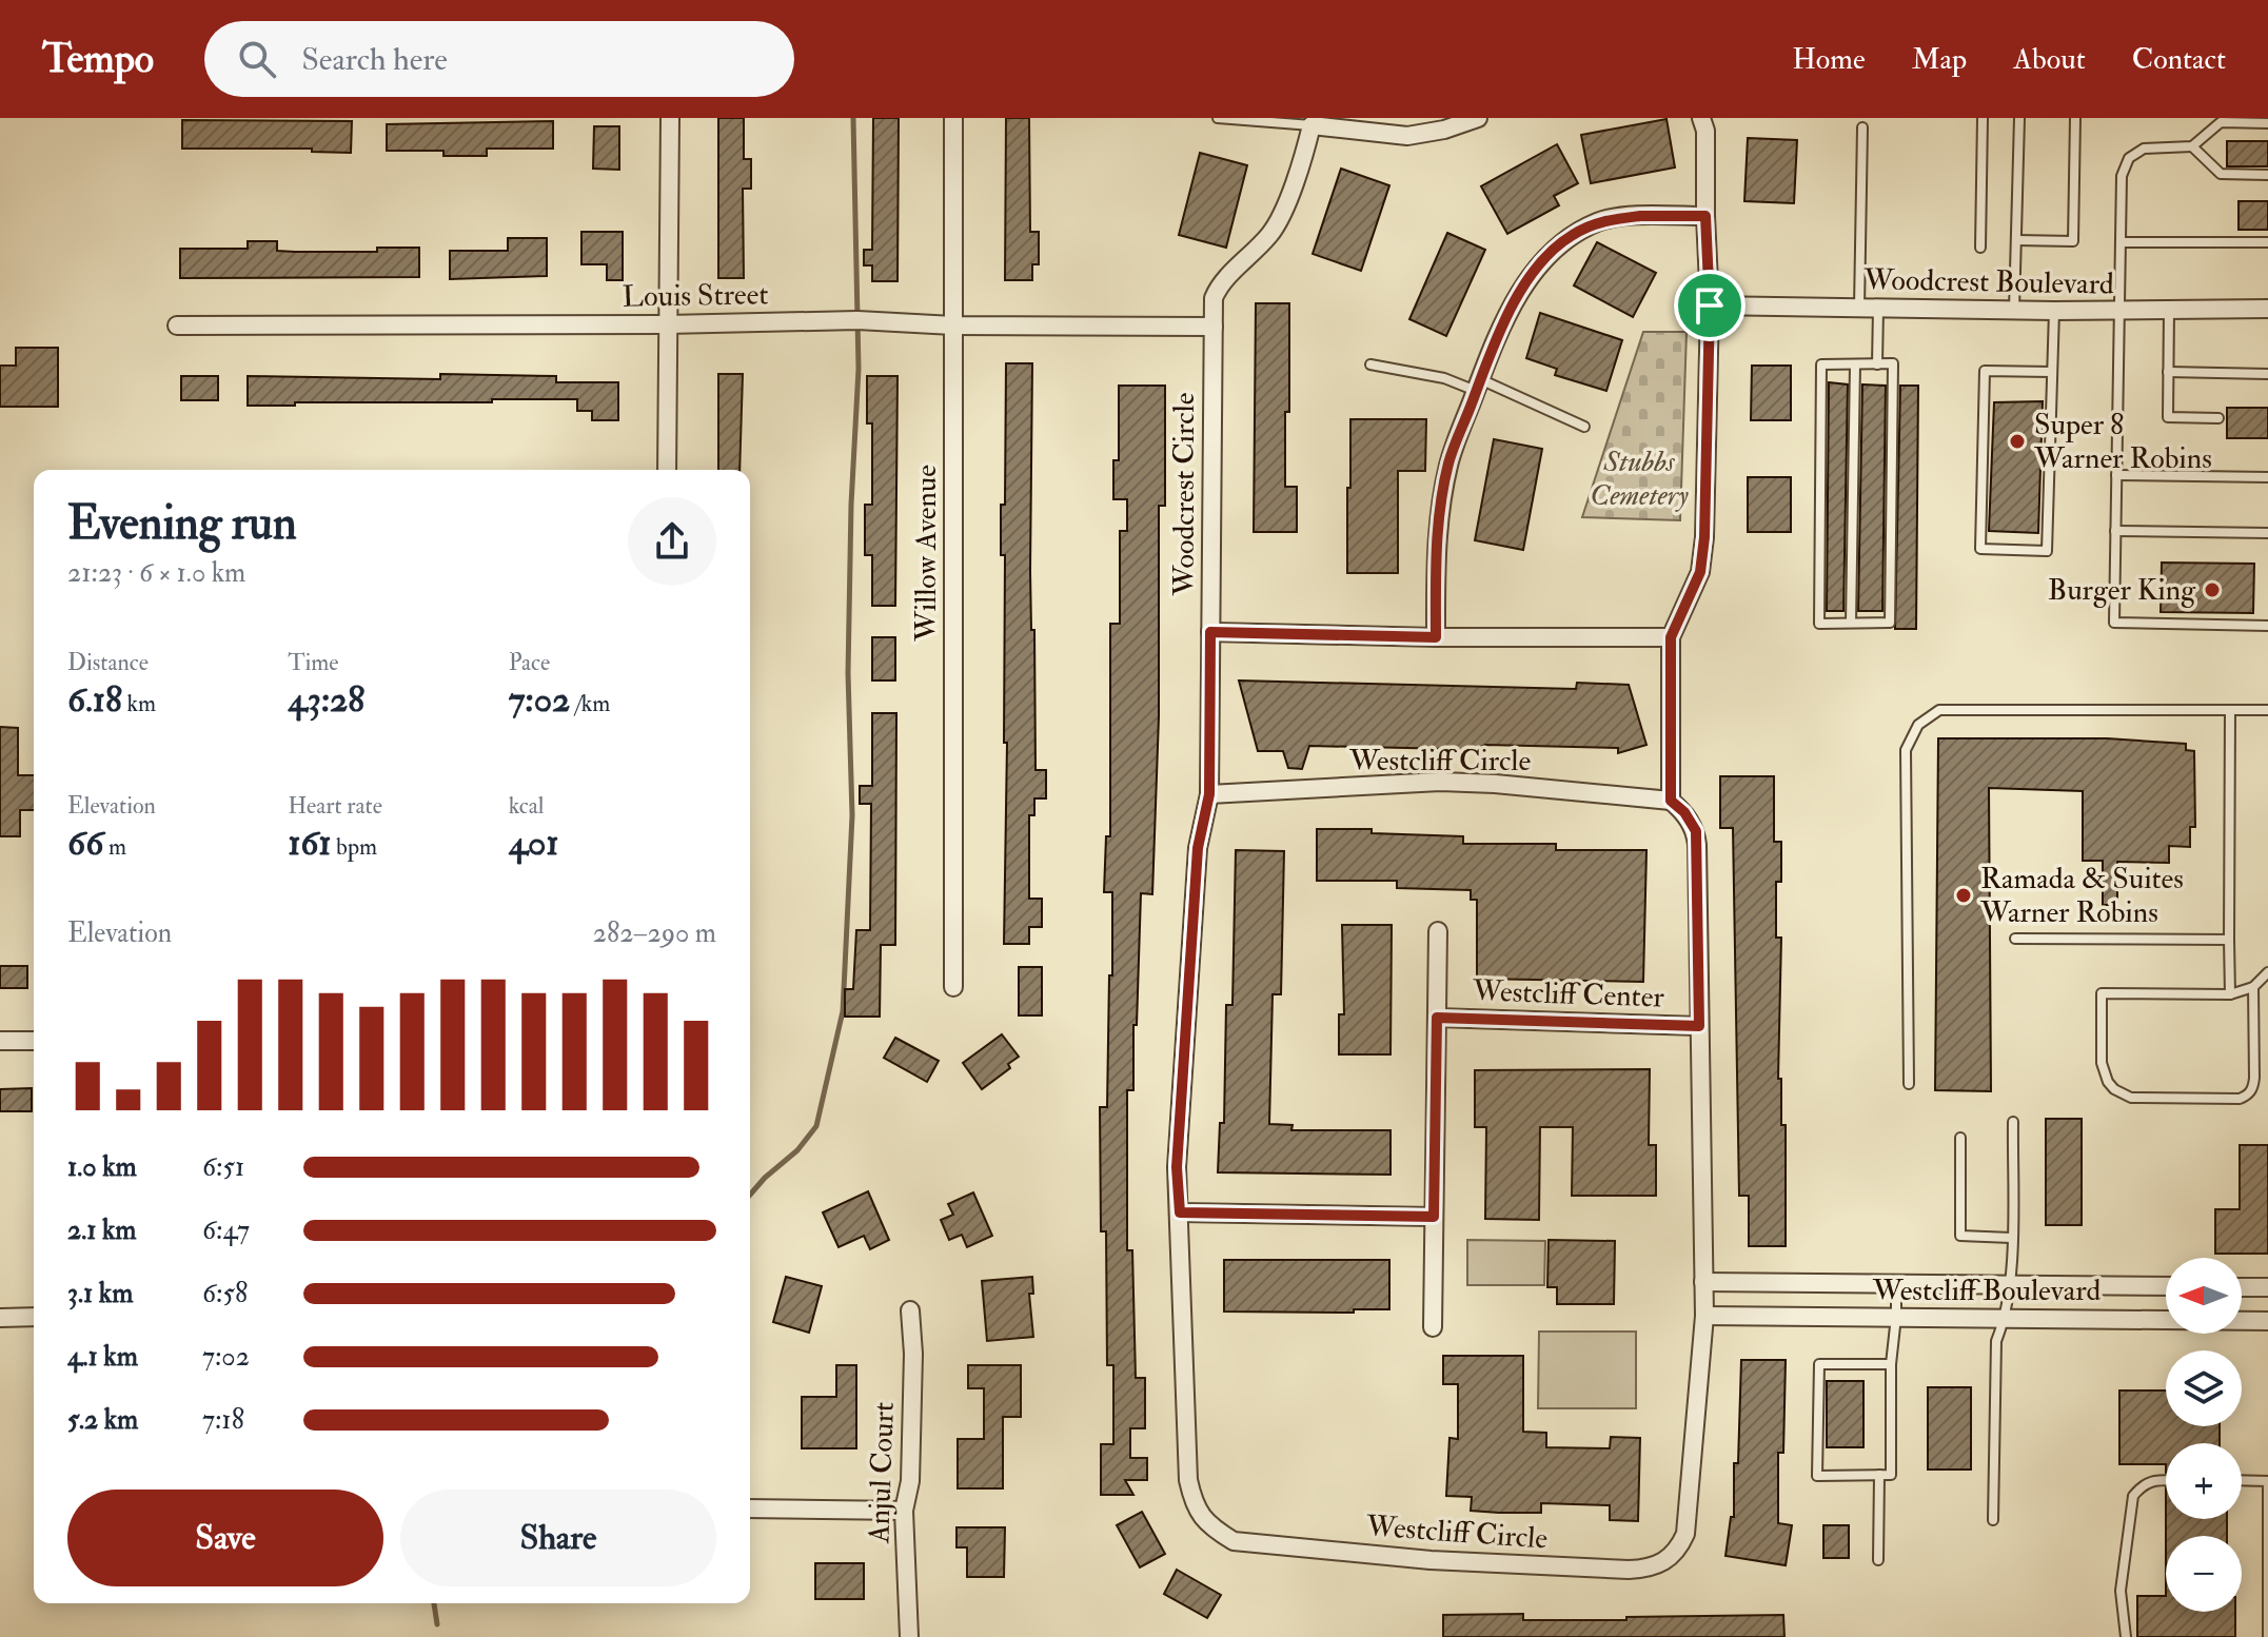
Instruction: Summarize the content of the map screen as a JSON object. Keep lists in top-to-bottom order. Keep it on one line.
{"streets":{"street":["Woodcrest Boulevard","Louis Street","Woodcrest Circle","Willow Avenue","Westcliff Circle","Westcliff Center","Westcliff Boulevard","Anjul Court"]},"crossings":[["Louis Street","Woodcrest Circle"],["Louis Street","Willow Avenue"],["Woodcrest Circle","Westcliff Circle"],["Westcliff Circle","Westcliff Center"],["Westcliff Circle","Westcliff Boulevard"]],"parks":["Stubbs Cemetery"],"places":["Super 8 Warner Robins","Burger King","Ramada & Suites Warner Robins"],"north":"left","page":{"header":"Tempo","search":"Search here","nav":["Home","Map","About","Contact"],"heading":["Evening run","21:23 · 6 × 1.0 km"],"stats":[["Distance","6.18 km"],["Time","43:28"],["Pace","7:02 /km"],["Elevation","66 m"],["Heart rate","161 bpm"],["kcal","401"]],"chart":["Elevation","282–290 m"],"list":[{"name":"1.0 km","note":"6:51"},{"name":"2.1 km","note":"6:47"},{"name":"3.1 km","note":"6:58"},{"name":"4.1 km","note":"7:02"},{"name":"5.2 km","note":"7:18"}],"map_buttons":["+","−"],"buttons":["Save","Share"]}}
